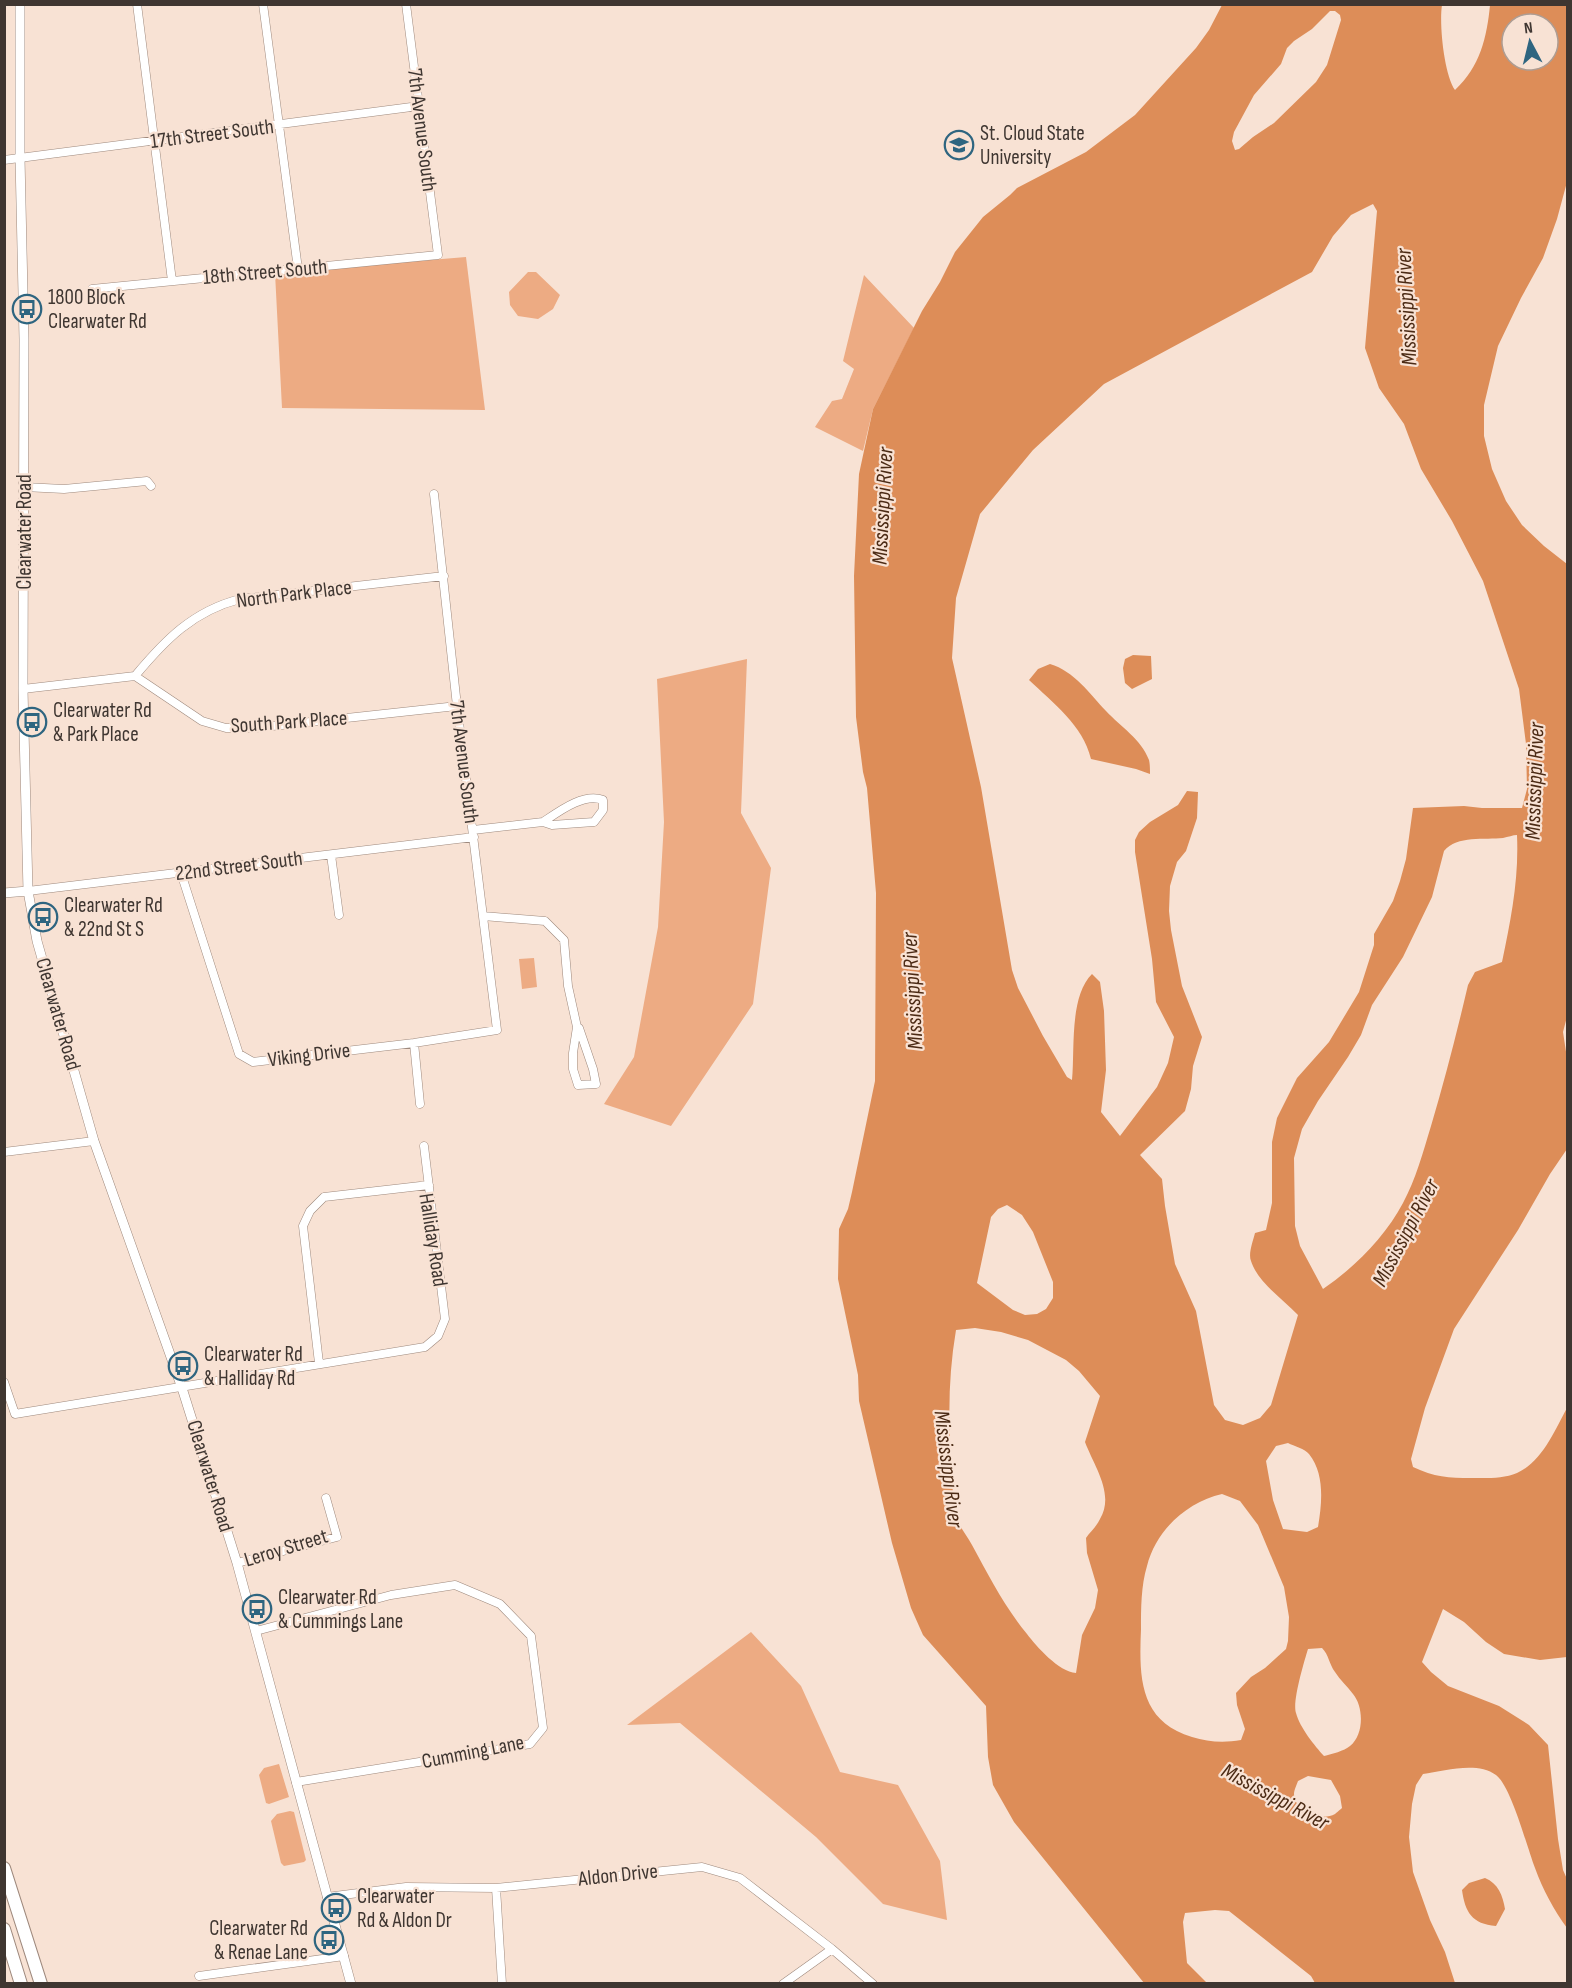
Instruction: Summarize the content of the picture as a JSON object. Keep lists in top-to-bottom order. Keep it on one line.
{"streets":{"street":["7th Avenue South","17th Street South","18th Street South","Clearwater Road","North Park Place","South Park Place","22nd Street South","Viking Drive","Halliday Road","Leroy Street","Cumming Lane","Aldon Drive"]},"crossings":[["7th Avenue South","17th Street South"],["7th Avenue South","18th Street South"],["7th Avenue South","North Park Place"],["7th Avenue South","South Park Place"],["7th Avenue South","22nd Street South"],["7th Avenue South","Viking Drive"],["17th Street South","Clearwater Road"],["Clearwater Road","22nd Street South"],["Clearwater Road","Halliday Road"],["Clearwater Road","Leroy Street"],["Clearwater Road","Cumming Lane"],["Clearwater Road","Aldon Drive"],["North Park Place","South Park Place"],["22nd Street South","Viking Drive"]],"water":["Mississippi River"],"places":{"school or university":["St. Cloud State University"],"bus stop":["1800 Block Clearwater Rd","Clearwater Rd & Park Place","Clearwater Rd & 22nd St S","Clearwater Rd & Halliday Rd","Clearwater Rd & Cummings Lane","Clearwater Rd & Aldon Dr","Clearwater Rd & Renae Lane"]},"north":"top"}
